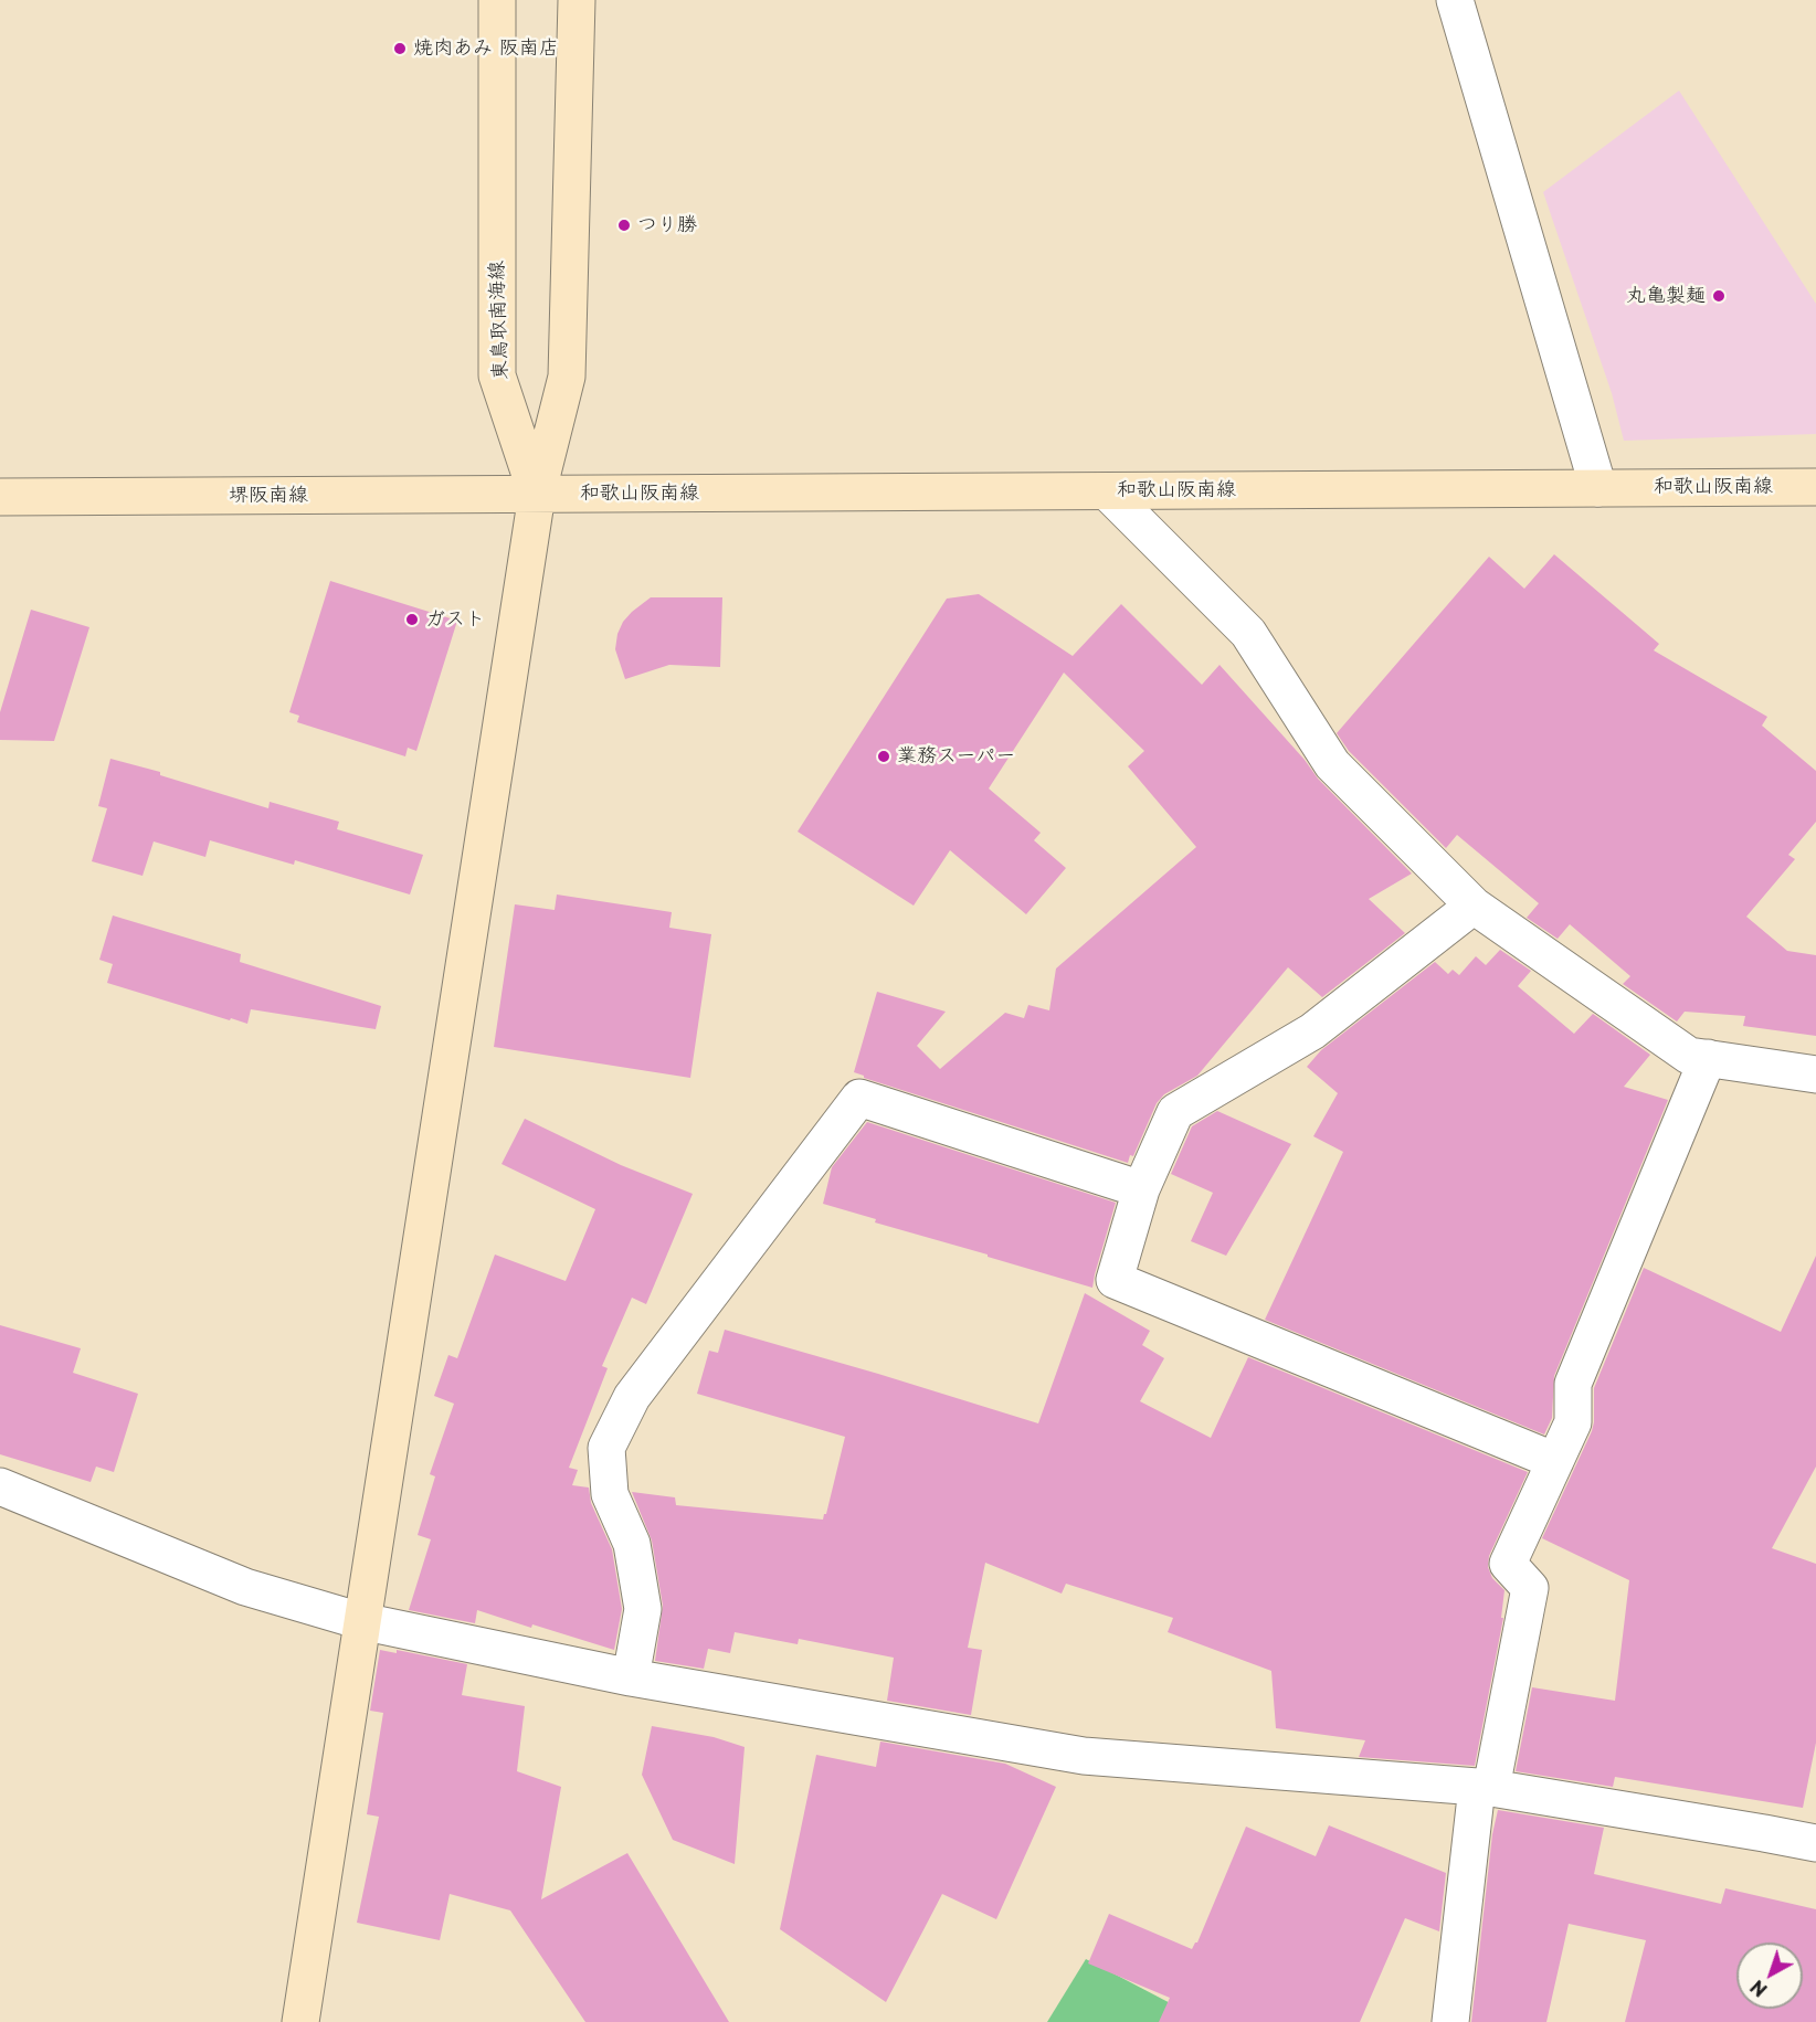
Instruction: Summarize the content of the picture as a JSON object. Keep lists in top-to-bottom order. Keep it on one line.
{"streets":{"main road":["東鳥取南海線","和歌山阪南線","堺阪南線"]},"crossings":[["東鳥取南海線","和歌山阪南線"],["東鳥取南海線","堺阪南線"],["和歌山阪南線","堺阪南線"]],"places":["焼肉あみ 阪南店","つり勝","丸亀製麺","ガスト","業務スーパー"],"north":"bottom left"}
